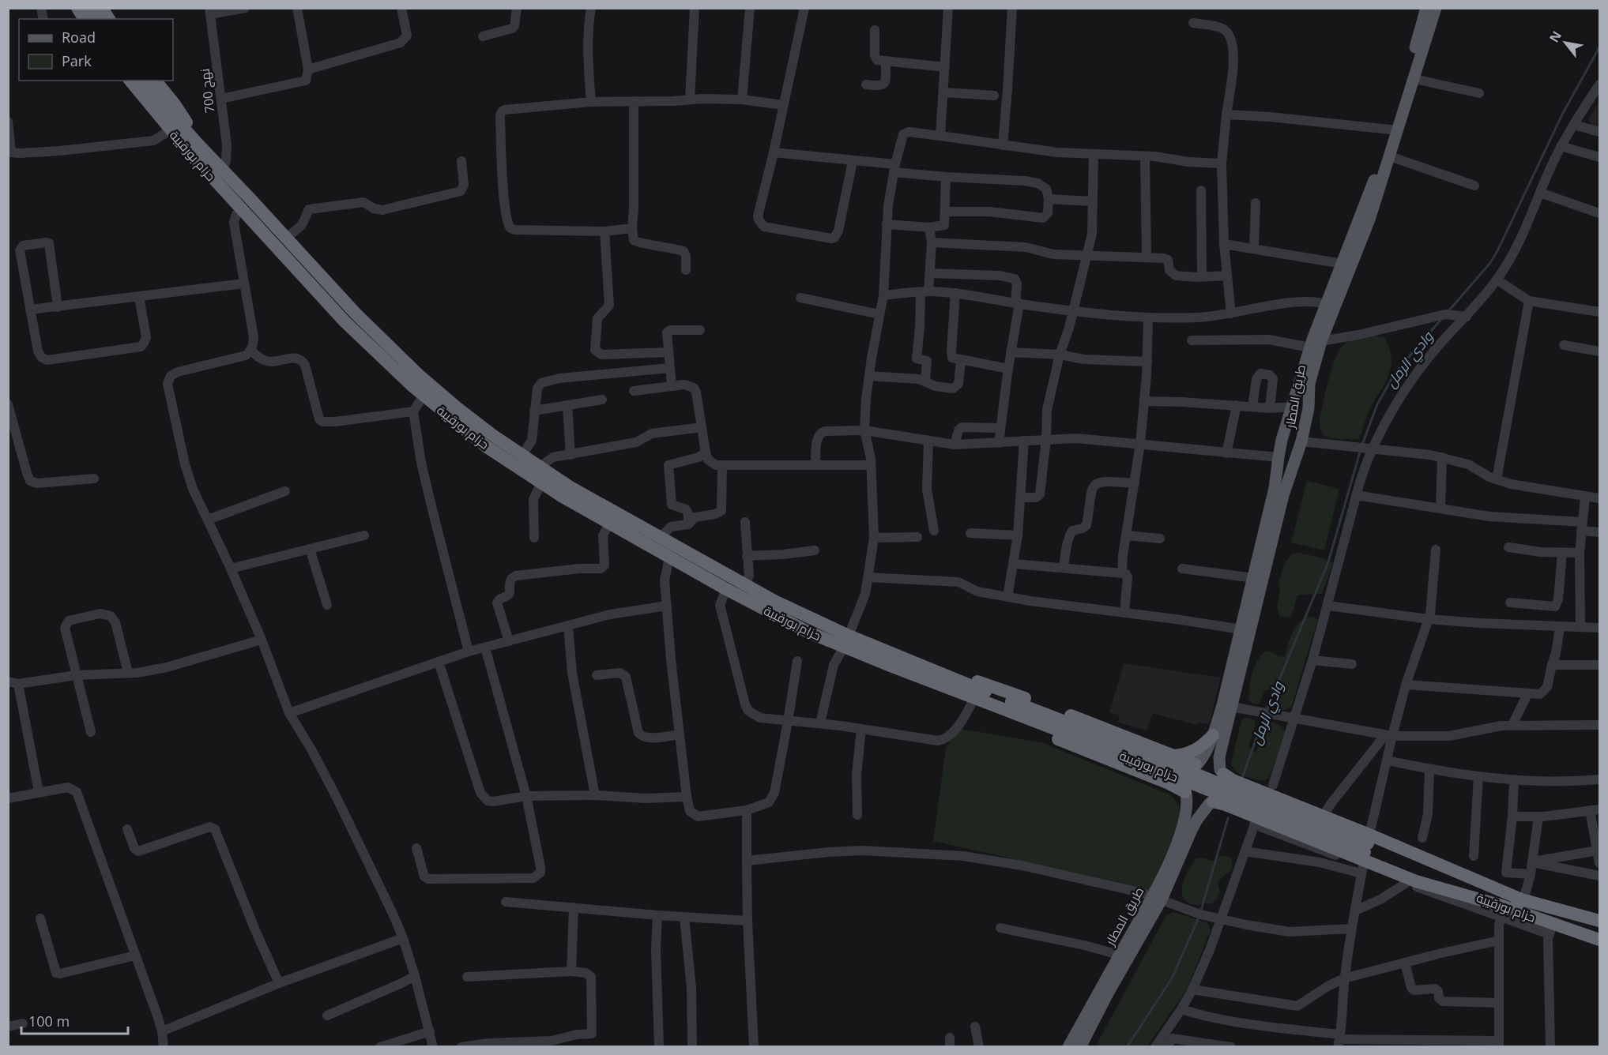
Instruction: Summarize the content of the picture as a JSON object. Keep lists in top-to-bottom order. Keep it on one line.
{"streets":{"highway":["حزام بورقيبة"],"main road":["طريق المطار"],"street":["نهج 700"]},"crossings":[["نهج 700","حزام بورقيبة"]],"water":["وادي الرمل"],"legend":["Road","Park"],"scale_bar":"100 m","north":"top left"}
